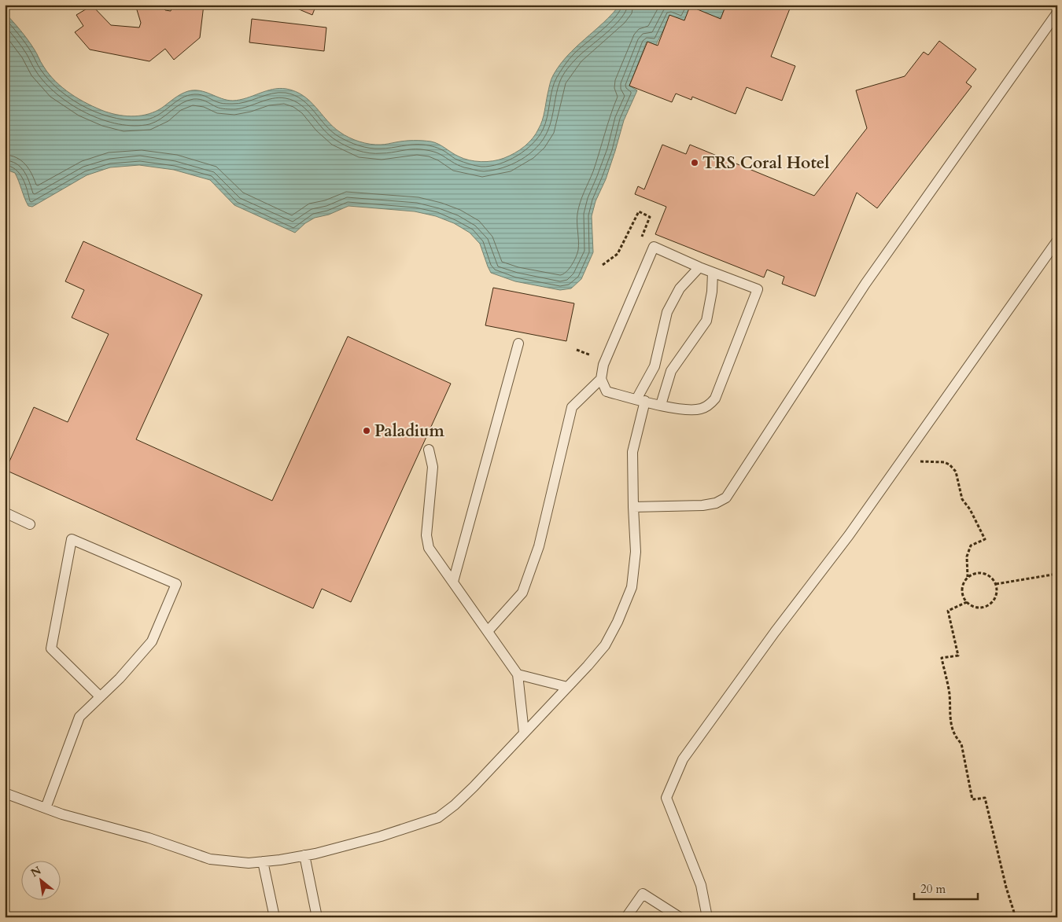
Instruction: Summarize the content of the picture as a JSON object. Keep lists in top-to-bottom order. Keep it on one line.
{"places":["TRS Coral Hotel","Paladium"],"scale_bar":"20 m","north":"top left"}
